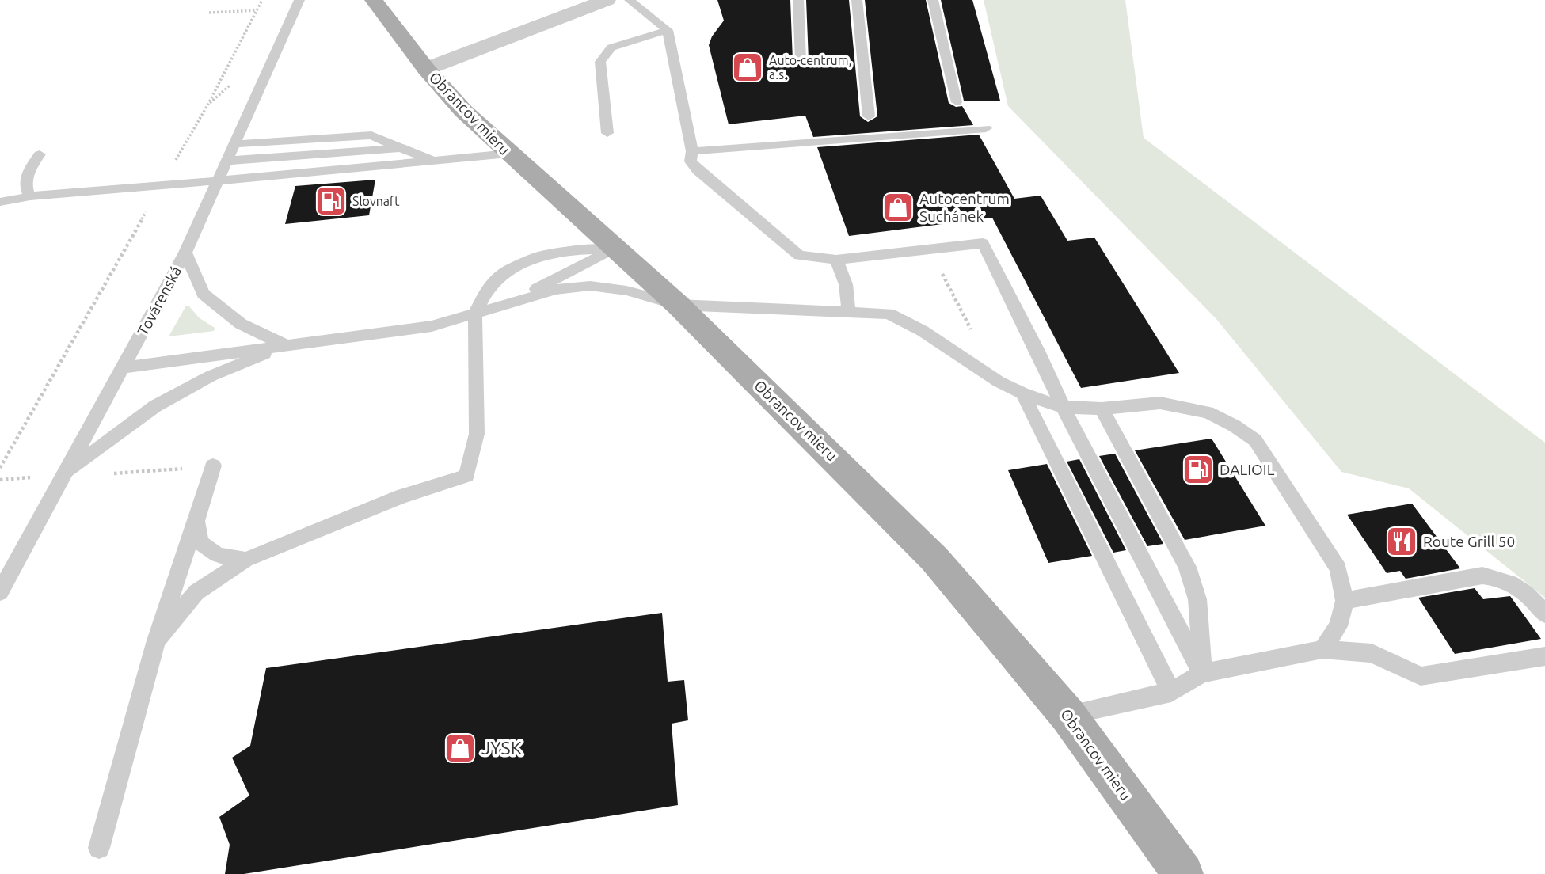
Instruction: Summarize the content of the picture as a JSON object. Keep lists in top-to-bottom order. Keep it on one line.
{"streets":{"main road":["Obrancov mieru"],"lane":["Továrenská"]},"places":{"shop":["Auto-centrum, a.s.","Autocentrum Suchánek","JYSK"],"fuel station":["Slovnaft","DALIOIL"],"restaurant":["Route Grill 50"]}}
